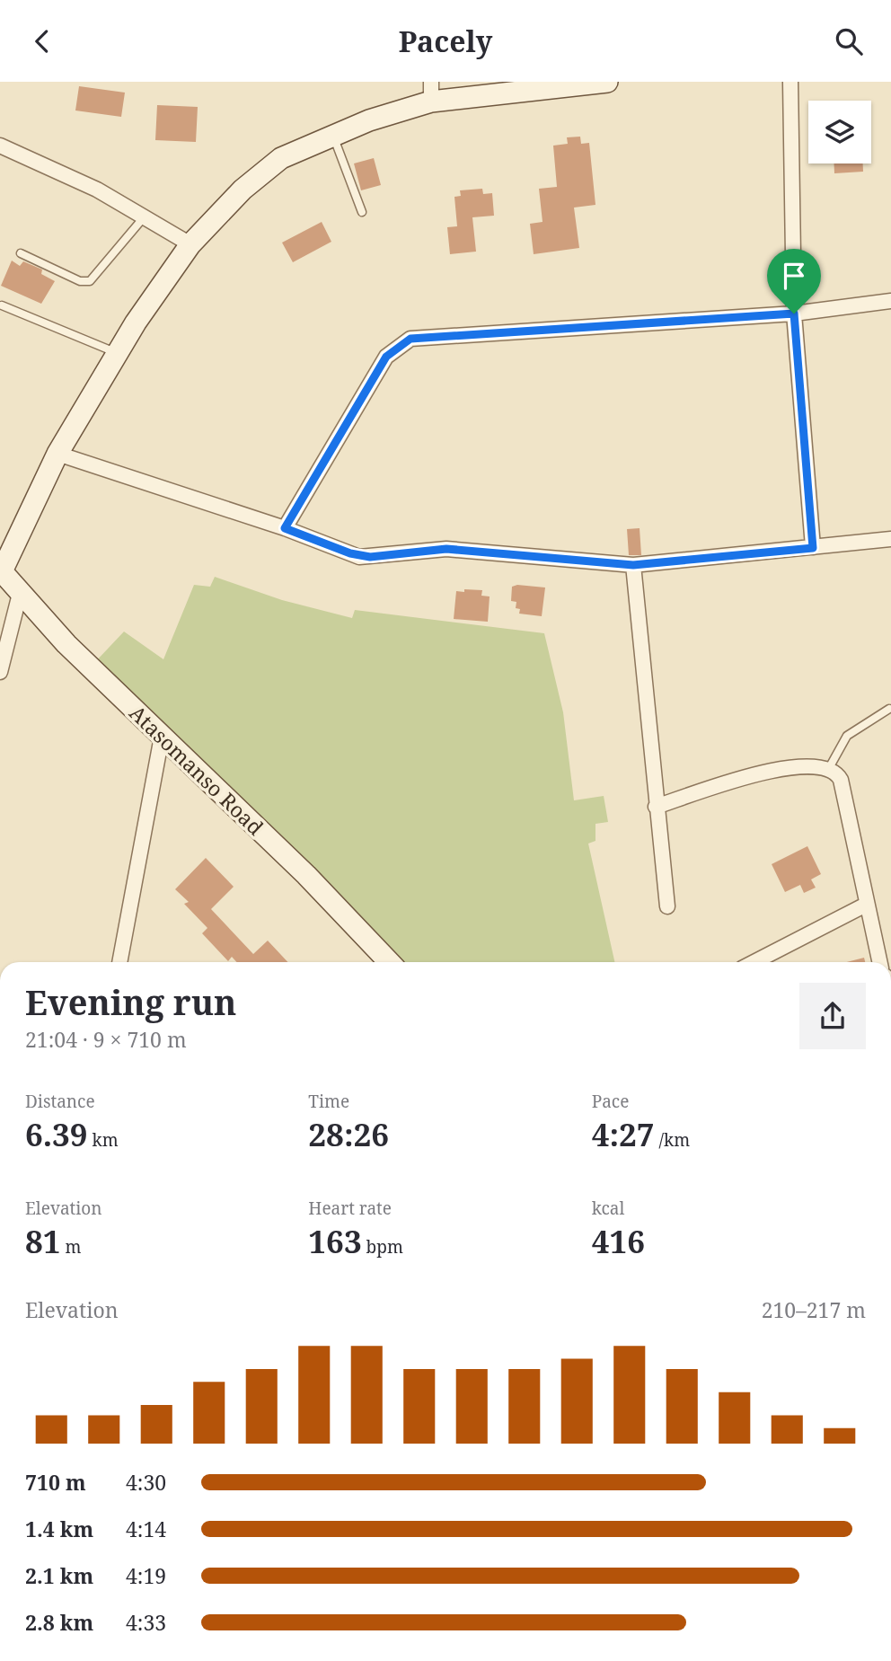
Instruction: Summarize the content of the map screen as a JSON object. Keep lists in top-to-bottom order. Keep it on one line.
{"streets":{"street":["Atasomanso Road"]},"page":{"header":"Pacely","heading":["Evening run","21:04 · 9 × 710 m"],"stats":[["Distance","6.39 km"],["Time","28:26"],["Pace","4:27 /km"],["Elevation","81 m"],["Heart rate","163 bpm"],["kcal","416"]],"chart":["Elevation","210–217 m"],"list":[{"name":"710 m","note":"4:30"},{"name":"1.4 km","note":"4:14"},{"name":"2.1 km","note":"4:19"},{"name":"2.8 km","note":"4:33"}]}}
